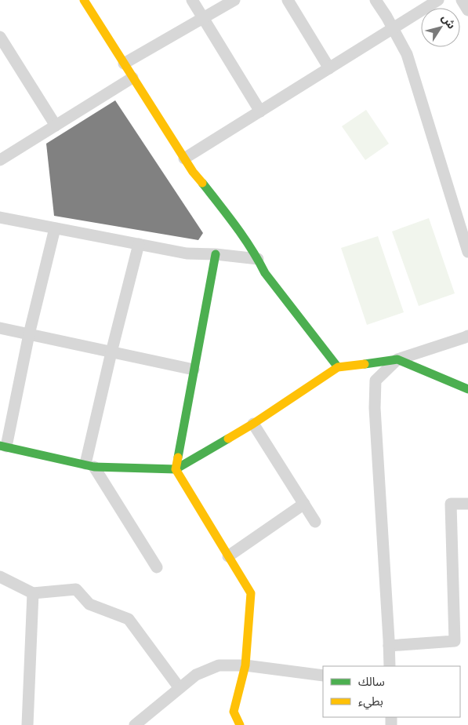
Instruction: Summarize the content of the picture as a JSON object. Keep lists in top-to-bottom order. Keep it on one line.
{"legend":["سالك","بطيء"],"north":"top right"}
